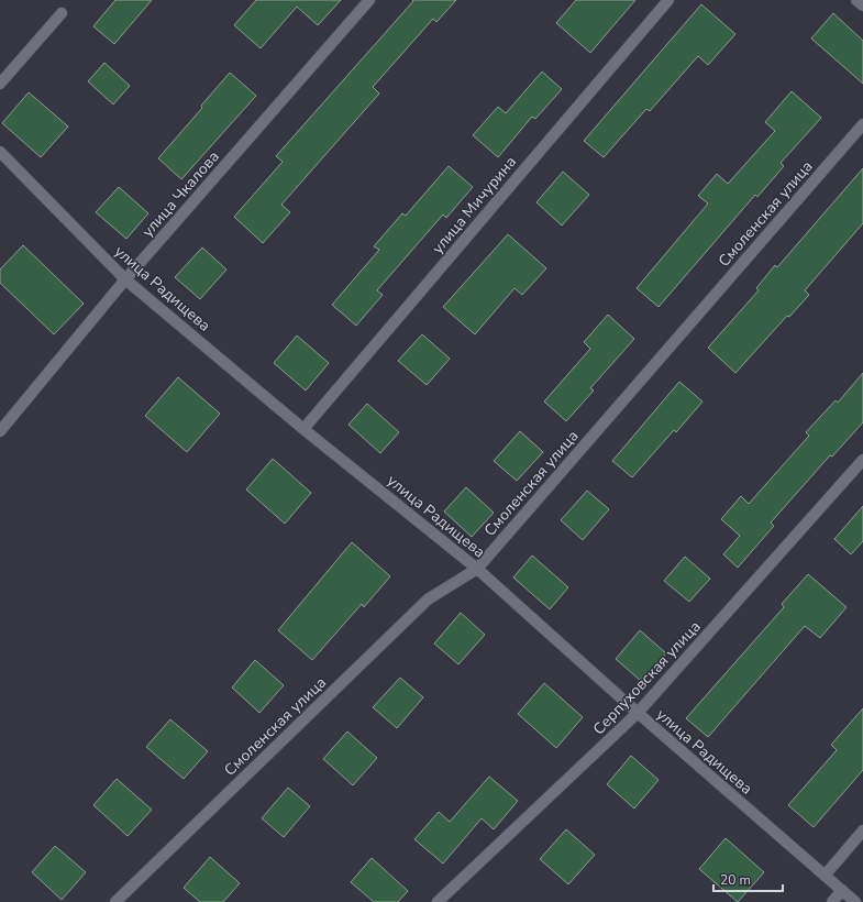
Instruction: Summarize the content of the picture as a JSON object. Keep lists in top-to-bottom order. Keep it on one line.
{"streets":{"street":["улица Чкалова","улица Мичурина","Смоленская улица","улица Радищева","Серпуховская улица"]},"crossings":[["улица Чкалова","улица Радищева"],["улица Мичурина","улица Радищева"],["Смоленская улица","улица Радищева"],["улица Радищева","Серпуховская улица"]],"scale_bar":"20 m"}
